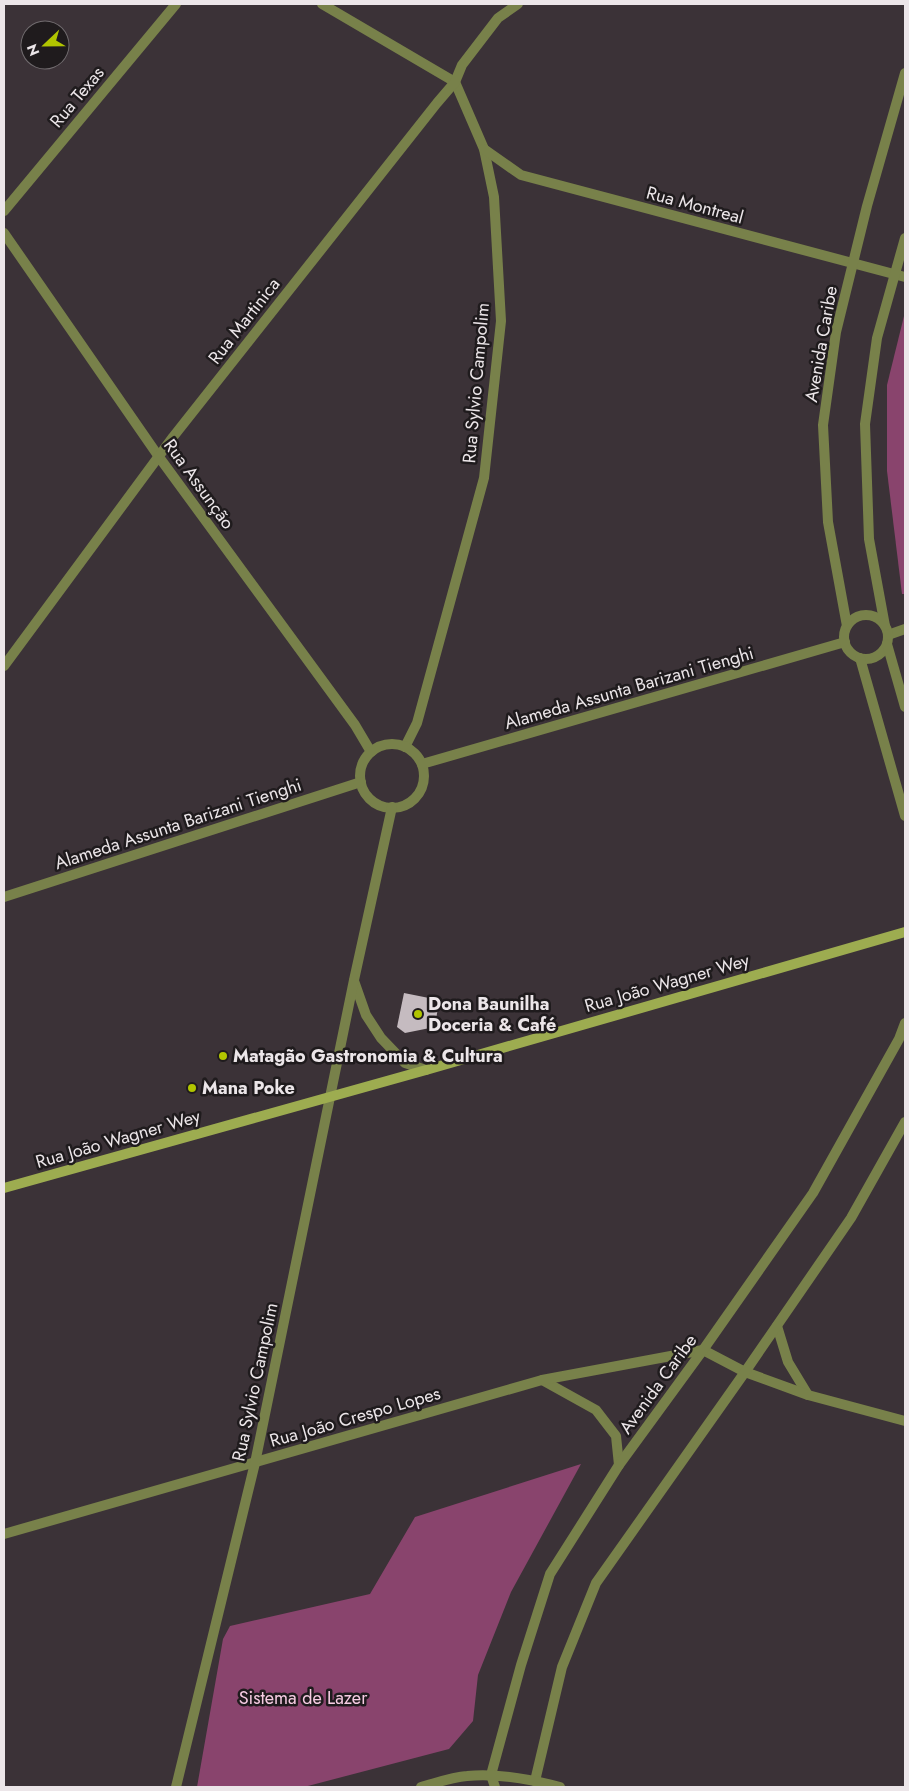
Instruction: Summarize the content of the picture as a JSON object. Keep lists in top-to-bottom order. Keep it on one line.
{"streets":{"main road":["Rua João Wagner Wey"],"street":["Rua Texas","Rua Montreal","Rua Martinica","Avenida Caribe","Rua Sylvio Campolim","Rua Assunção","Alameda Assunta Barizani Tienghi","Rua João Crespo Lopes"]},"crossings":[["Rua Montreal","Avenida Caribe"],["Rua Montreal","Rua Sylvio Campolim"],["Rua Martinica","Rua Sylvio Campolim"],["Rua Martinica","Rua Assunção"],["Avenida Caribe","Alameda Assunta Barizani Tienghi"],["Avenida Caribe","Rua João Crespo Lopes"],["Rua Sylvio Campolim","Rua Assunção"],["Rua Sylvio Campolim","Alameda Assunta Barizani Tienghi"],["Rua Sylvio Campolim","Rua João Wagner Wey"],["Rua Sylvio Campolim","Rua João Crespo Lopes"],["Rua Assunção","Alameda Assunta Barizani Tienghi"]],"parks":["Sistema de Lazer"],"places":["Dona Baunilha Doceria & Café","Matagão Gastronomia & Cultura","Mana Poke"],"north":"left"}
